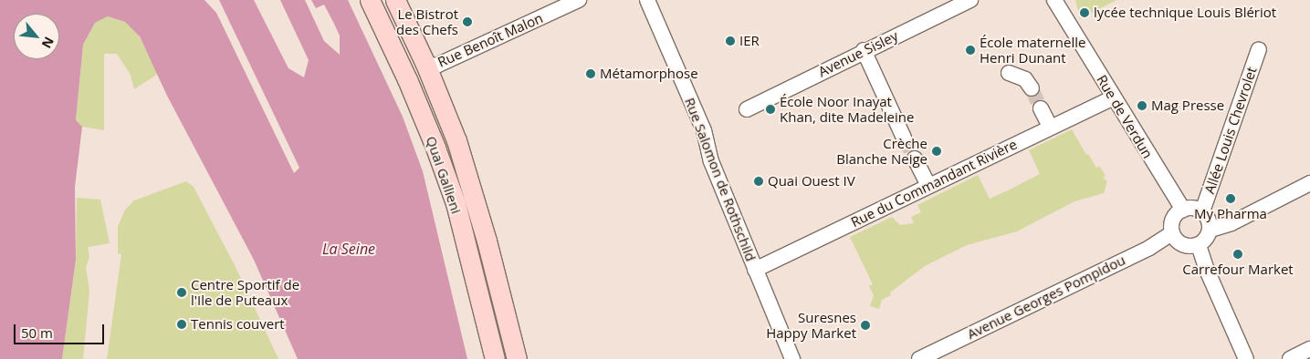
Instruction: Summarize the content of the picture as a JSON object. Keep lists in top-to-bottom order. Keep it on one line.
{"streets":{"main road":["Quai Gallieni"],"street":["Rue Benoît Malon","Avenue Sisley","Rue de Verdun","Allée Louis Chevrolet","Rue Salomon de Rothschild","Rue du Commandant Rivière","Avenue Georges Pompidou"]},"crossings":[["Rue Benoît Malon","Quai Gallieni"],["Rue de Verdun","Allée Louis Chevrolet"],["Rue de Verdun","Rue du Commandant Rivière"],["Rue de Verdun","Avenue Georges Pompidou"],["Allée Louis Chevrolet","Avenue Georges Pompidou"],["Rue Salomon de Rothschild","Rue du Commandant Rivière"]],"water":["La Seine"],"places":["lycée technique Louis Blériot","Le Bistrot des Chefs","IER","École maternelle Henri Dunant","Métamorphose","Mag Presse","École Noor Inayat Khan, dite Madeleine","Crèche Blanche Neige","Quai Ouest IV","My Pharma","Carrefour Market","Centre Sportif de l'Ile de Puteaux","Tennis couvert","Suresnes Happy Market"],"scale_bar":"50 m","north":"bottom right"}
